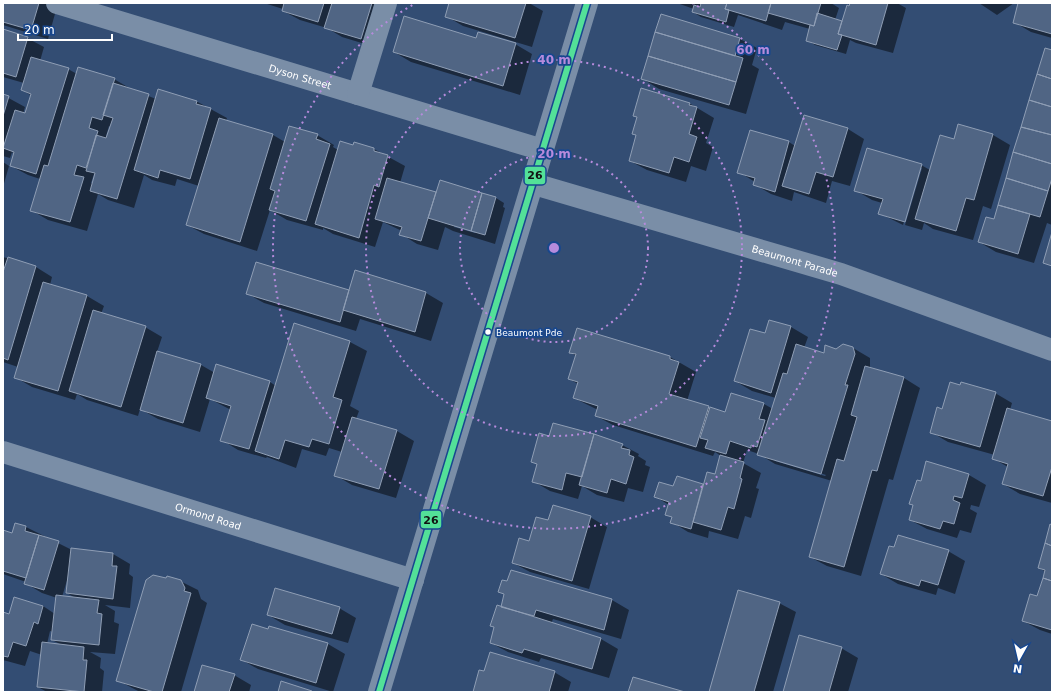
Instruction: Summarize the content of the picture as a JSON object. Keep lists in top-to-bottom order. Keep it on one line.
{"streets":{"street":["Dyson Street","Beaumont Parade","Ormond Road"]},"places":["Beaumont Pde"],"lines":["transit line 26"],"scale_bar":"20 m","north":"bottom","rings":["60 m","40 m","20 m"]}
